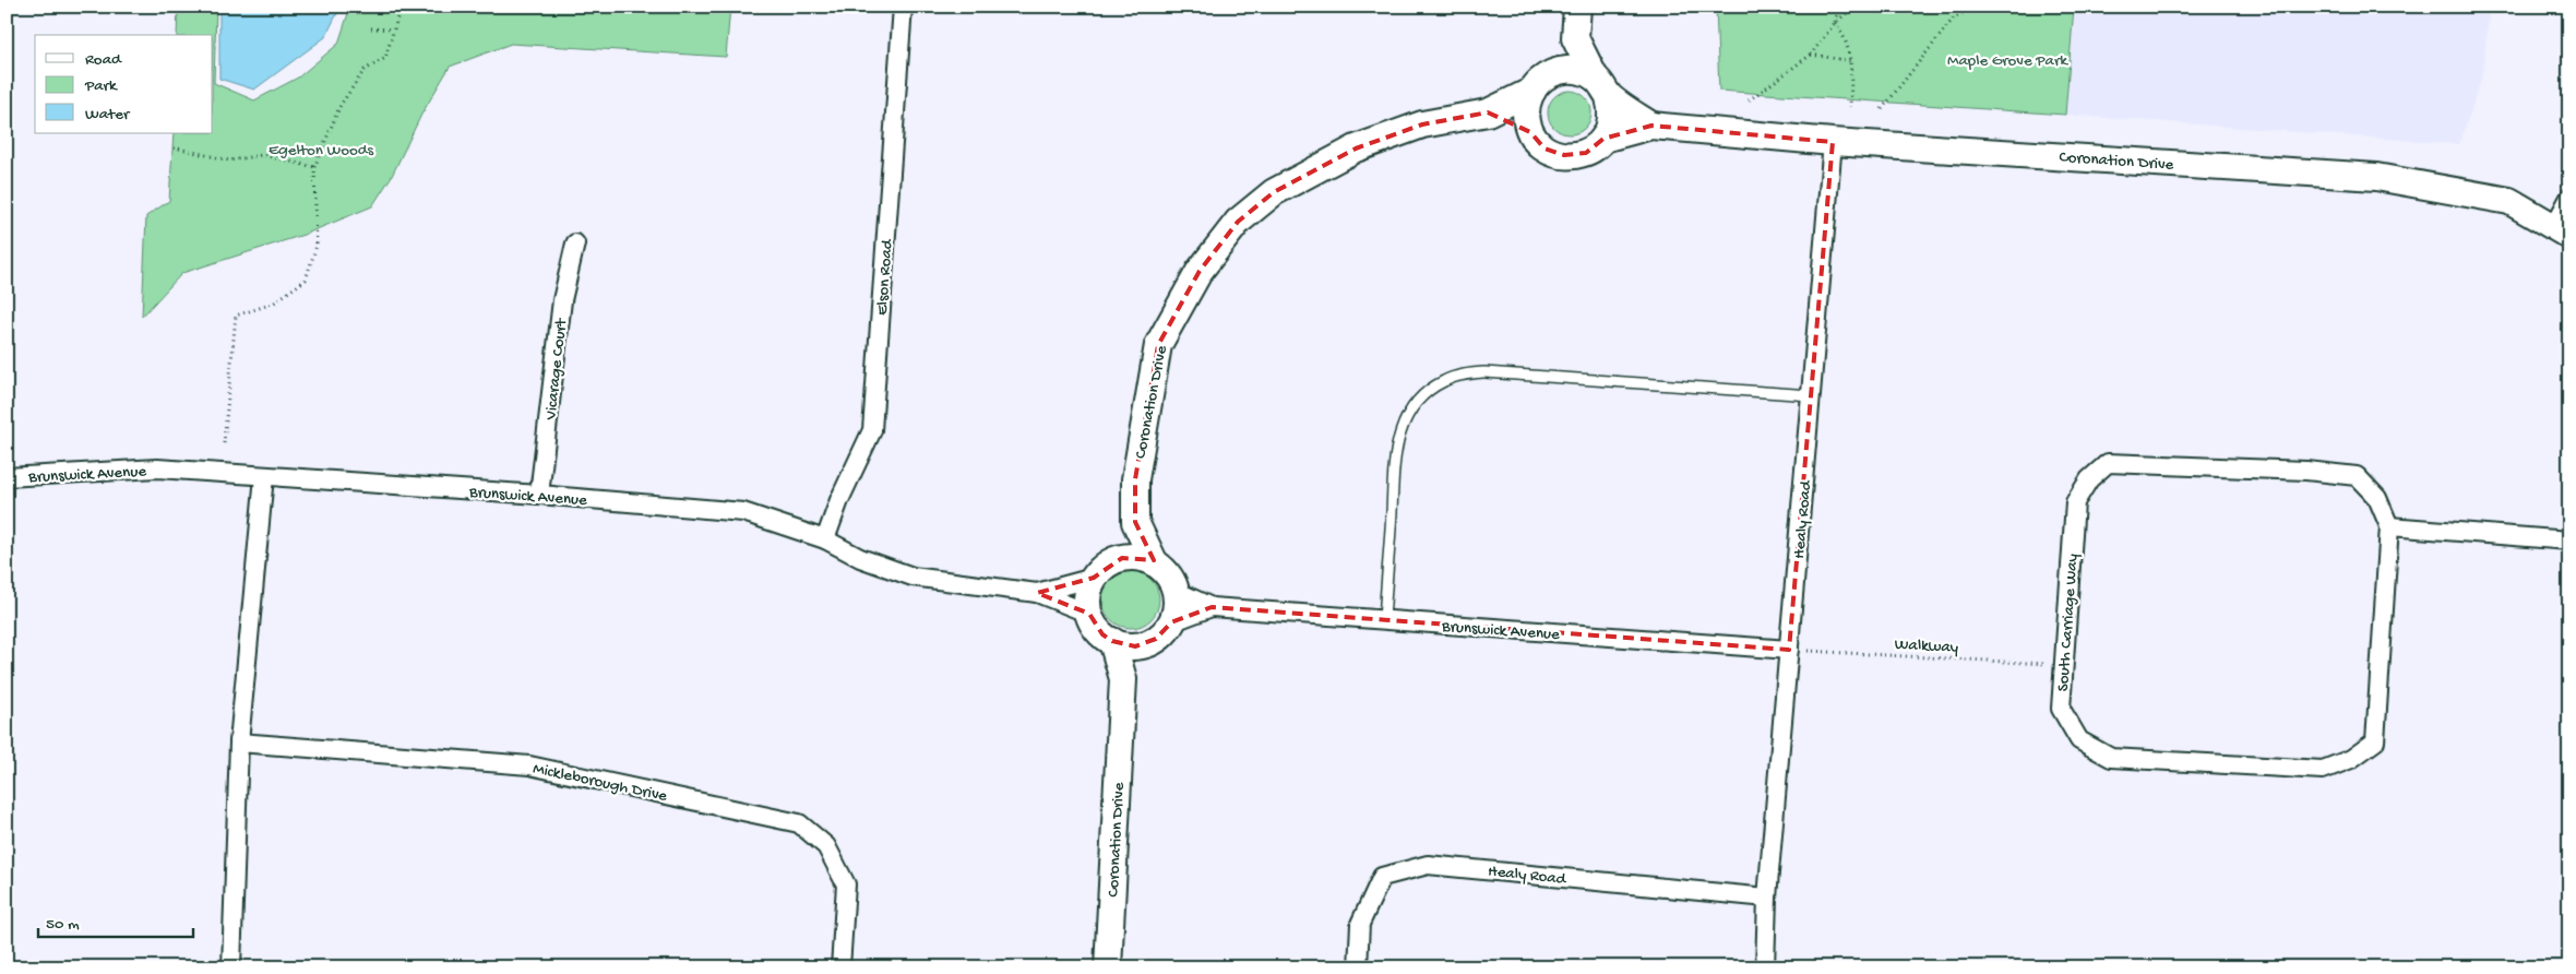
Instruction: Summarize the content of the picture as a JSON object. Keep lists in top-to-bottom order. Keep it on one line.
{"streets":{"street":["Coronation Drive","Elson Road","Vicarage Court","Brunswick Avenue","Healy Road","South Carriage Way","Mickleborough Drive"],"path":["Walkway"]},"crossings":[["Coronation Drive","Brunswick Avenue"],["Coronation Drive","Healy Road"],["Elson Road","Brunswick Avenue"],["Vicarage Court","Brunswick Avenue"],["Brunswick Avenue","Healy Road"],["Brunswick Avenue","Walkway"],["Healy Road","Walkway"],["South Carriage Way","Walkway"]],"parks":["Maple Grove Park","Egelton Woods"],"legend":["Road","Park","Water"],"scale_bar":"50 m"}
